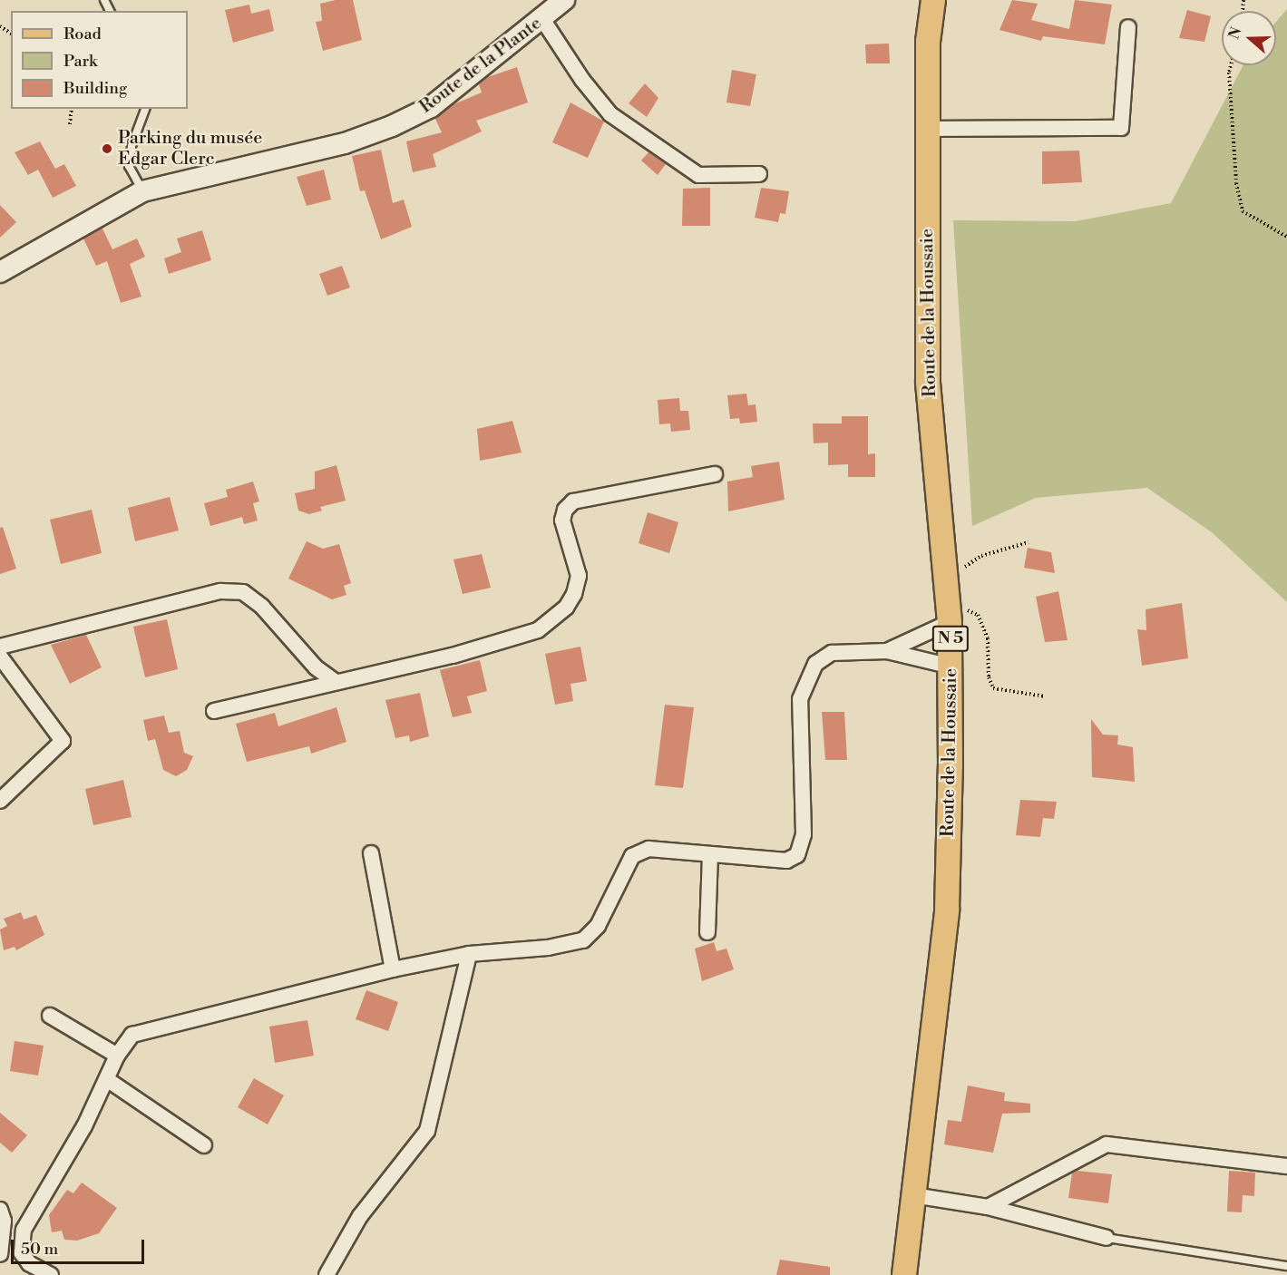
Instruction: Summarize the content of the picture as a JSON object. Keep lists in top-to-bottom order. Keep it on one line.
{"streets":{"main road":["Route de la Plante","Route de la Houssaie","N 5"]},"places":["Parking du musée Edgar Clerc"],"legend":["Road","Park","Building"],"scale_bar":"50 m","north":"left"}
